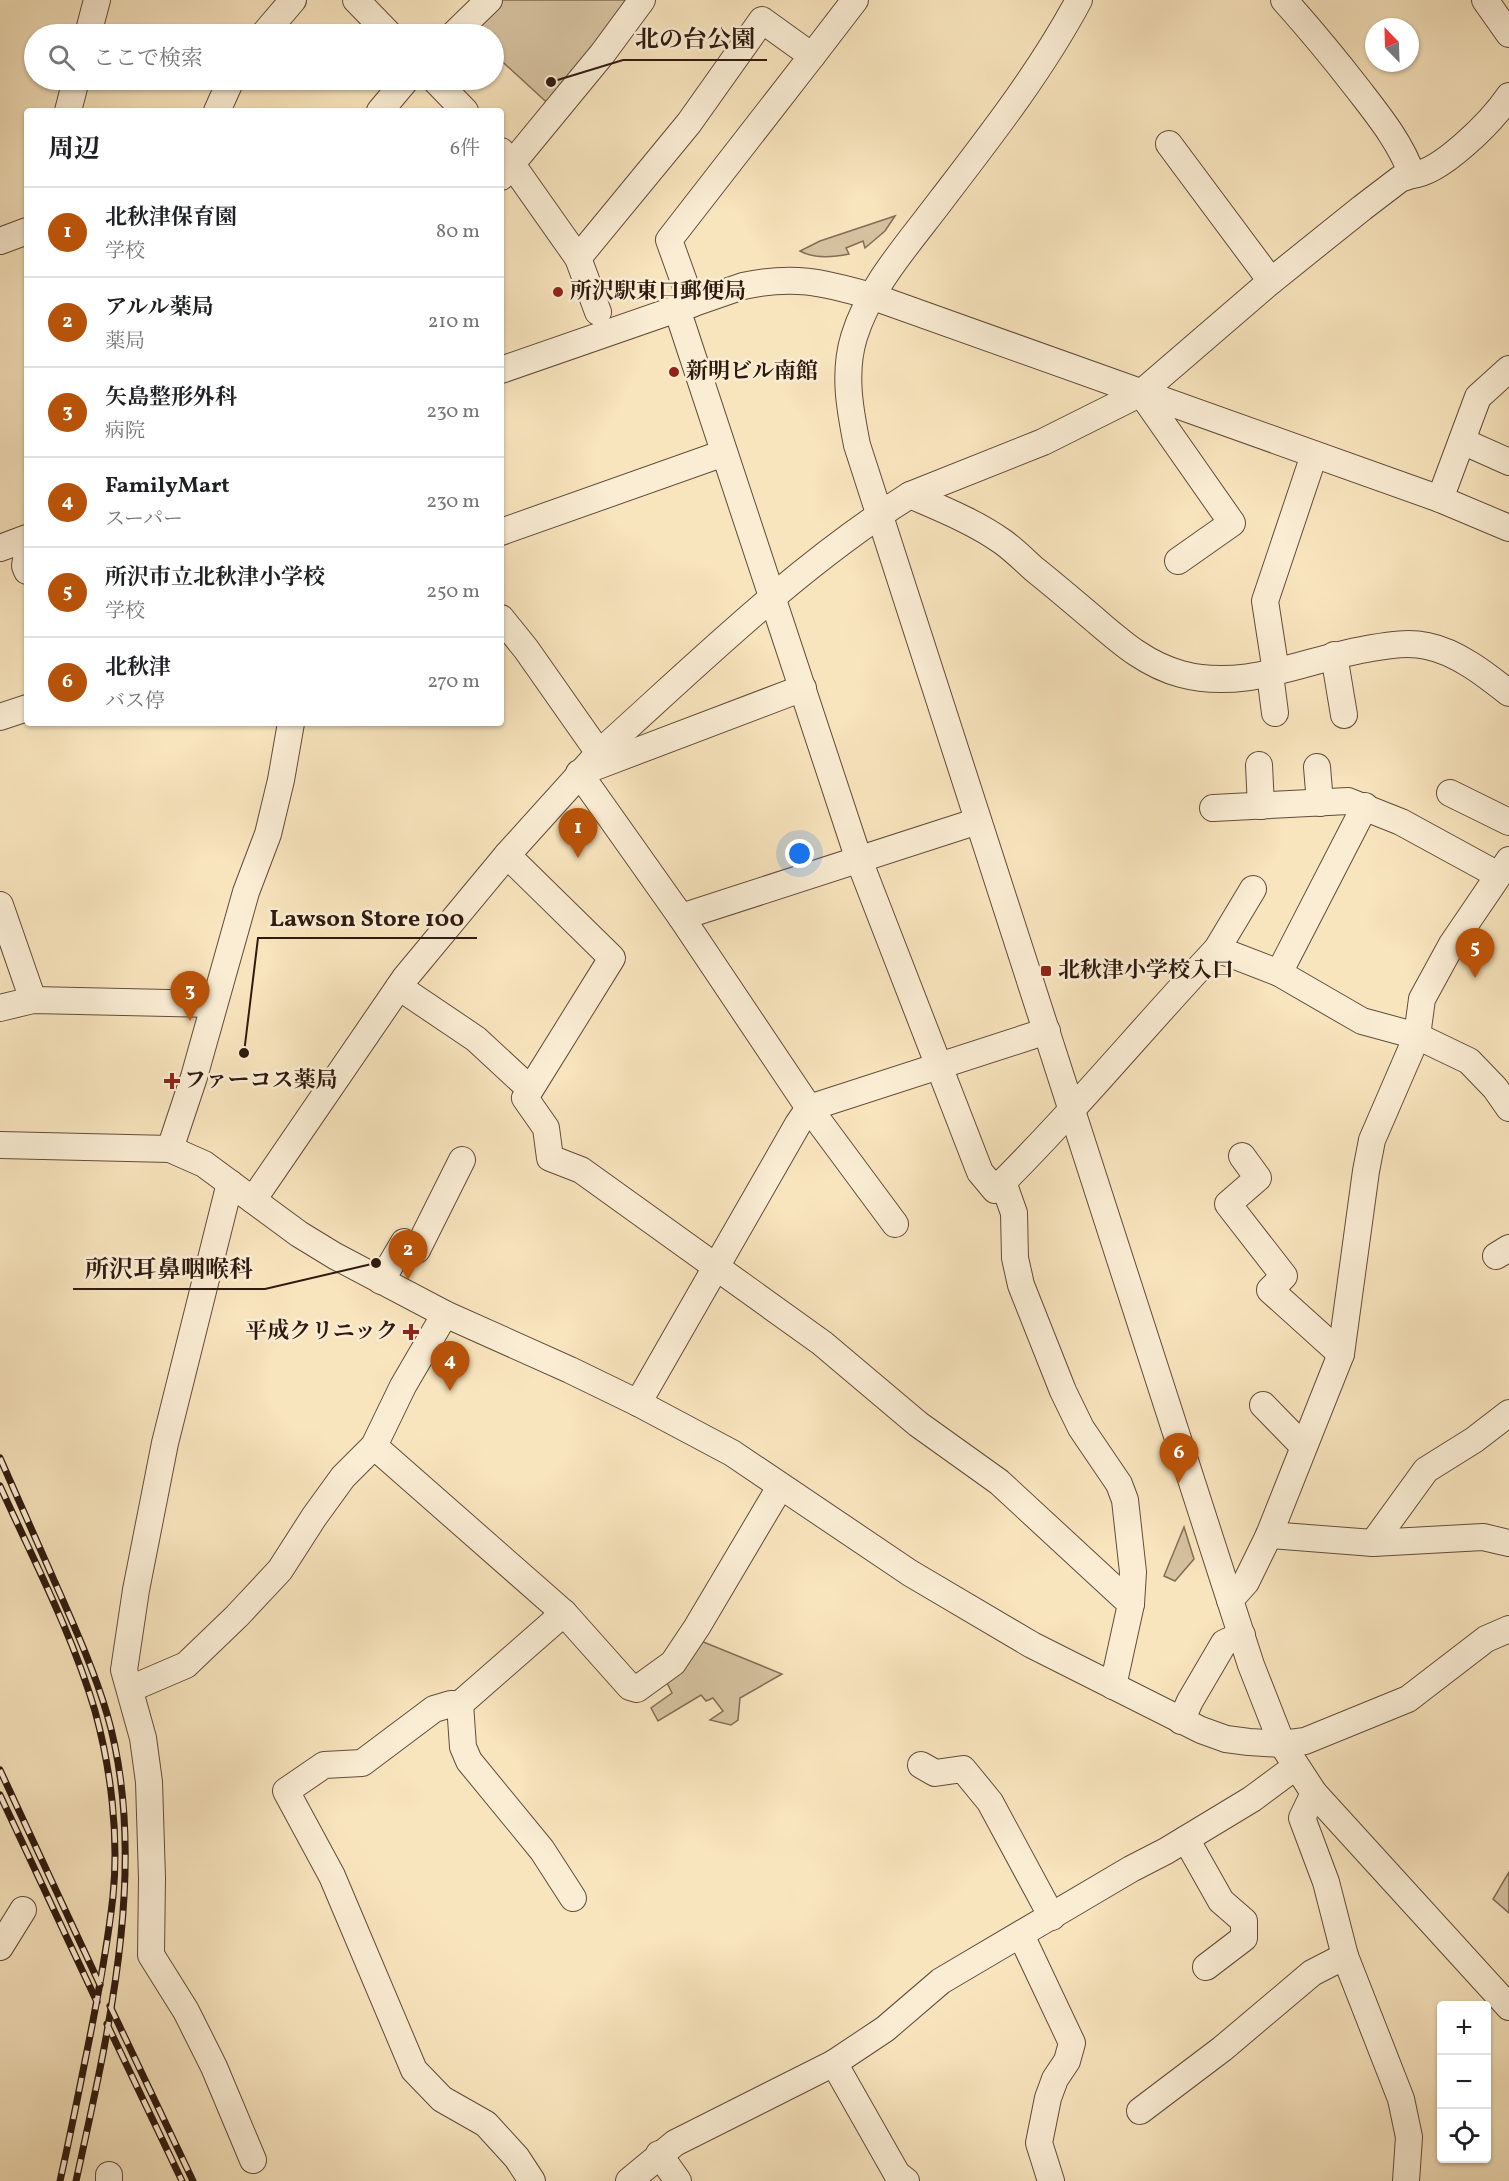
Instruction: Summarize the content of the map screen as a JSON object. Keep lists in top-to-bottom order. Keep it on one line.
{"places":{"other":["北の台公園","所沢駅東口郵便局","新明ビル南館","Lawson Store 100","所沢耳鼻咽喉科"],"transit":["北秋津小学校入口"],"health":["ファーコス薬局","平成クリニック"]},"north":"top left","page":{"search":"ここで検索","heading":["周辺","6件"],"list":[{"mark":"1","name":"北秋津保育園","note":"学校","value":"80 m"},{"mark":"2","name":"アルル薬局","note":"薬局","value":"210 m"},{"mark":"3","name":"矢島整形外科","note":"病院","value":"230 m"},{"mark":"4","name":"FamilyMart","note":"スーパー","value":"230 m"},{"mark":"5","name":"所沢市立北秋津小学校","note":"学校","value":"250 m"},{"mark":"6","name":"北秋津","note":"バス停","value":"270 m"}],"pins":["1","5","3","2","4","6"],"map_buttons":["+","−"]}}
